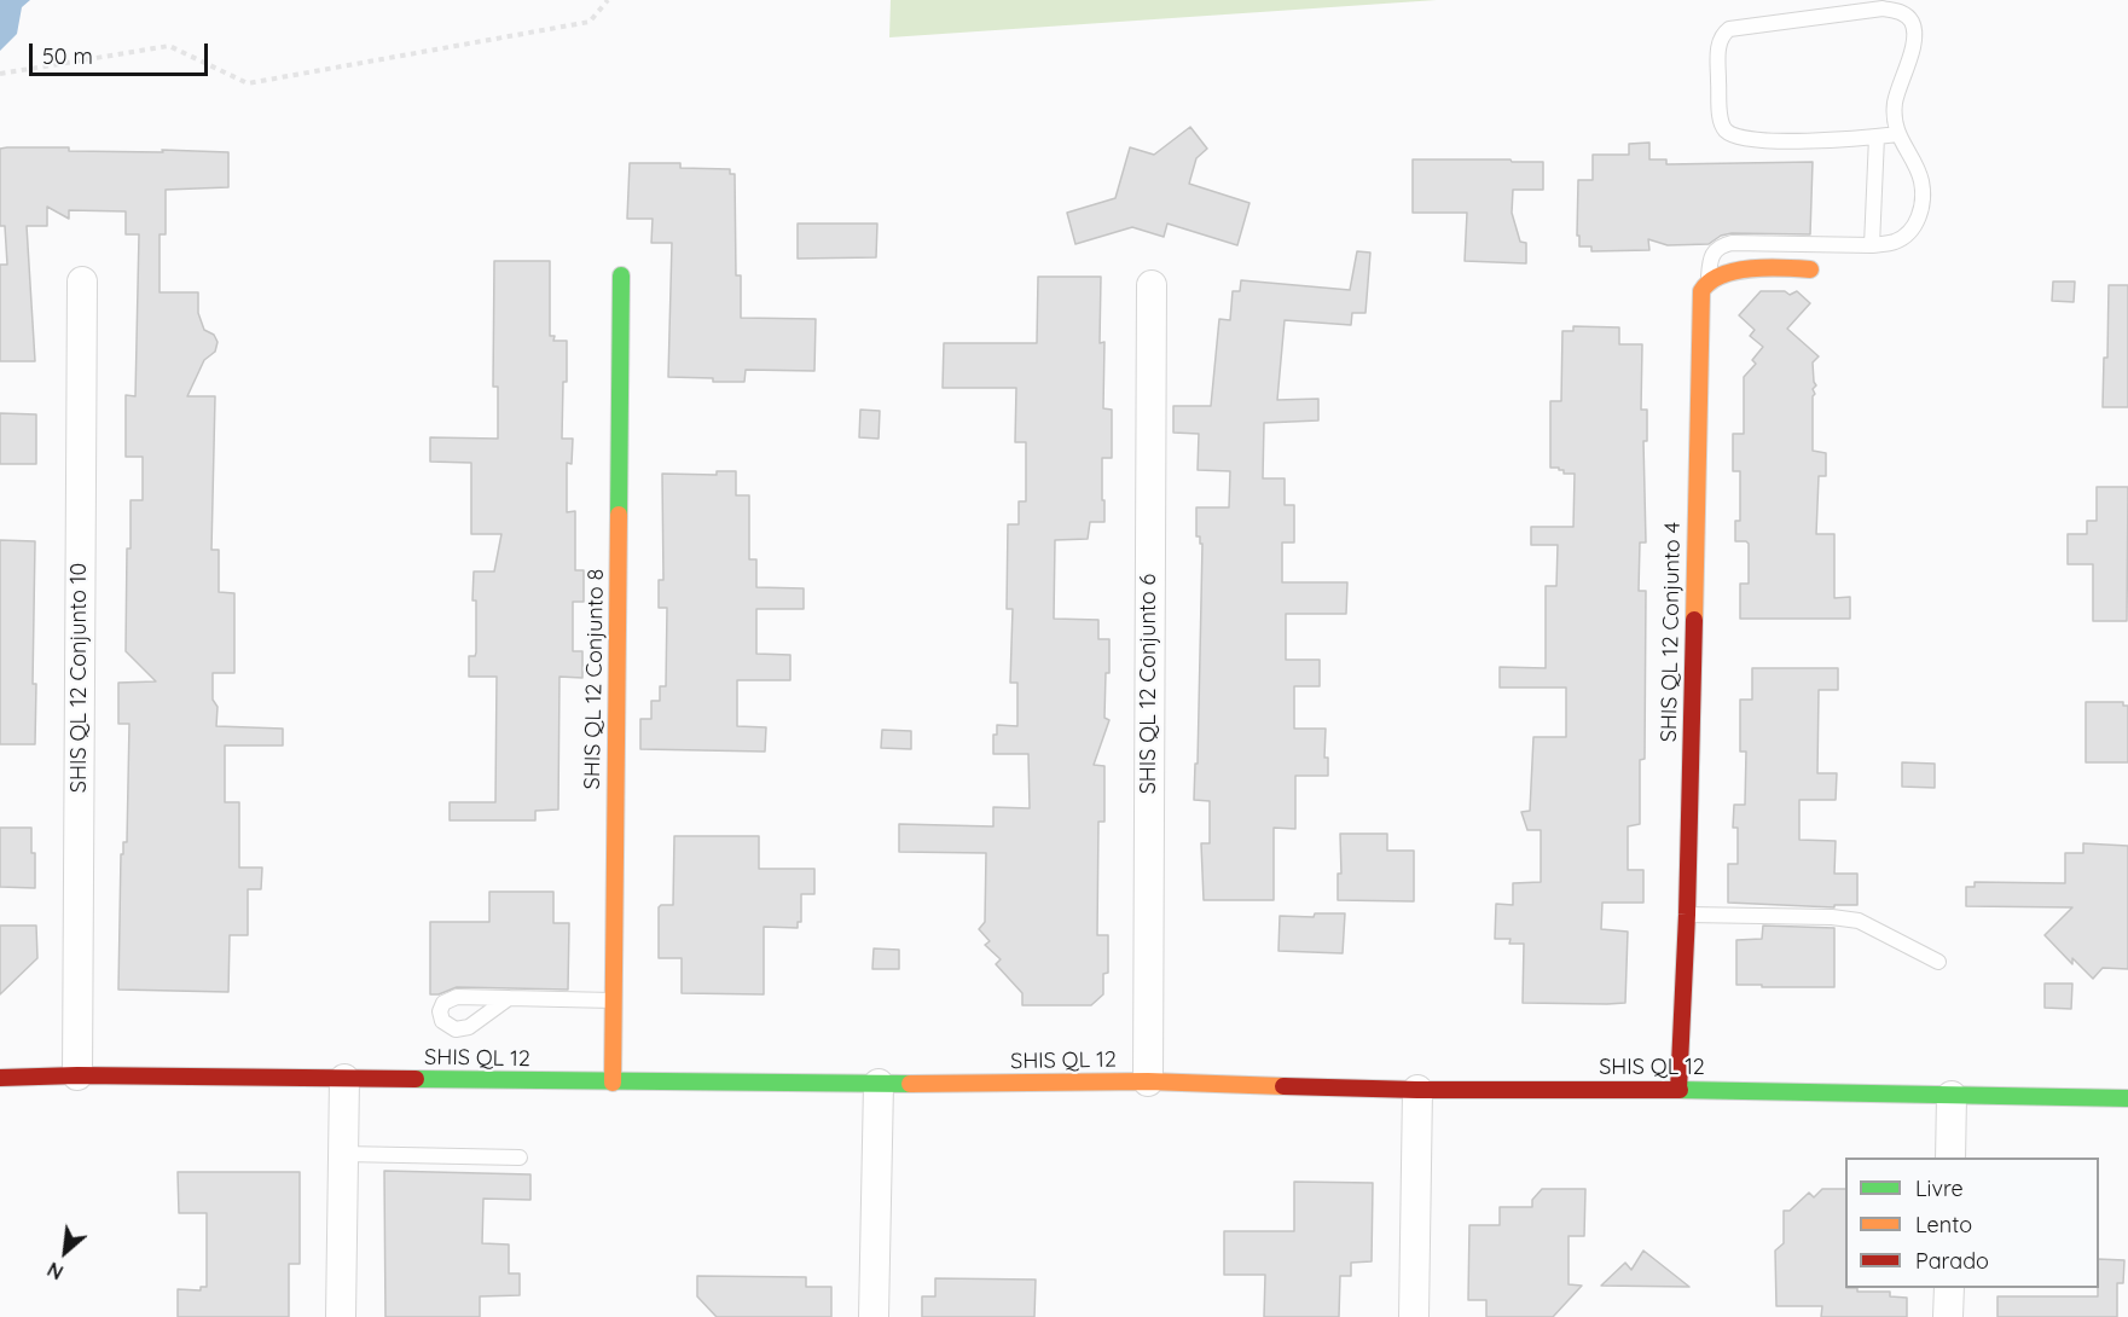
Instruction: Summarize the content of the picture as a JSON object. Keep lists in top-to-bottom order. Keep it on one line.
{"streets":{"street":["SHIS QL 12 Conjunto 4","SHIS QL 12 Conjunto 10","SHIS QL 12 Conjunto 8","SHIS QL 12 Conjunto 6","SHIS QL 12"]},"crossings":[["SHIS QL 12 Conjunto 4","SHIS QL 12"],["SHIS QL 12 Conjunto 10","SHIS QL 12"],["SHIS QL 12 Conjunto 8","SHIS QL 12"],["SHIS QL 12 Conjunto 6","SHIS QL 12"]],"legend":["Livre","Lento","Parado"],"scale_bar":"50 m","north":"bottom left"}
